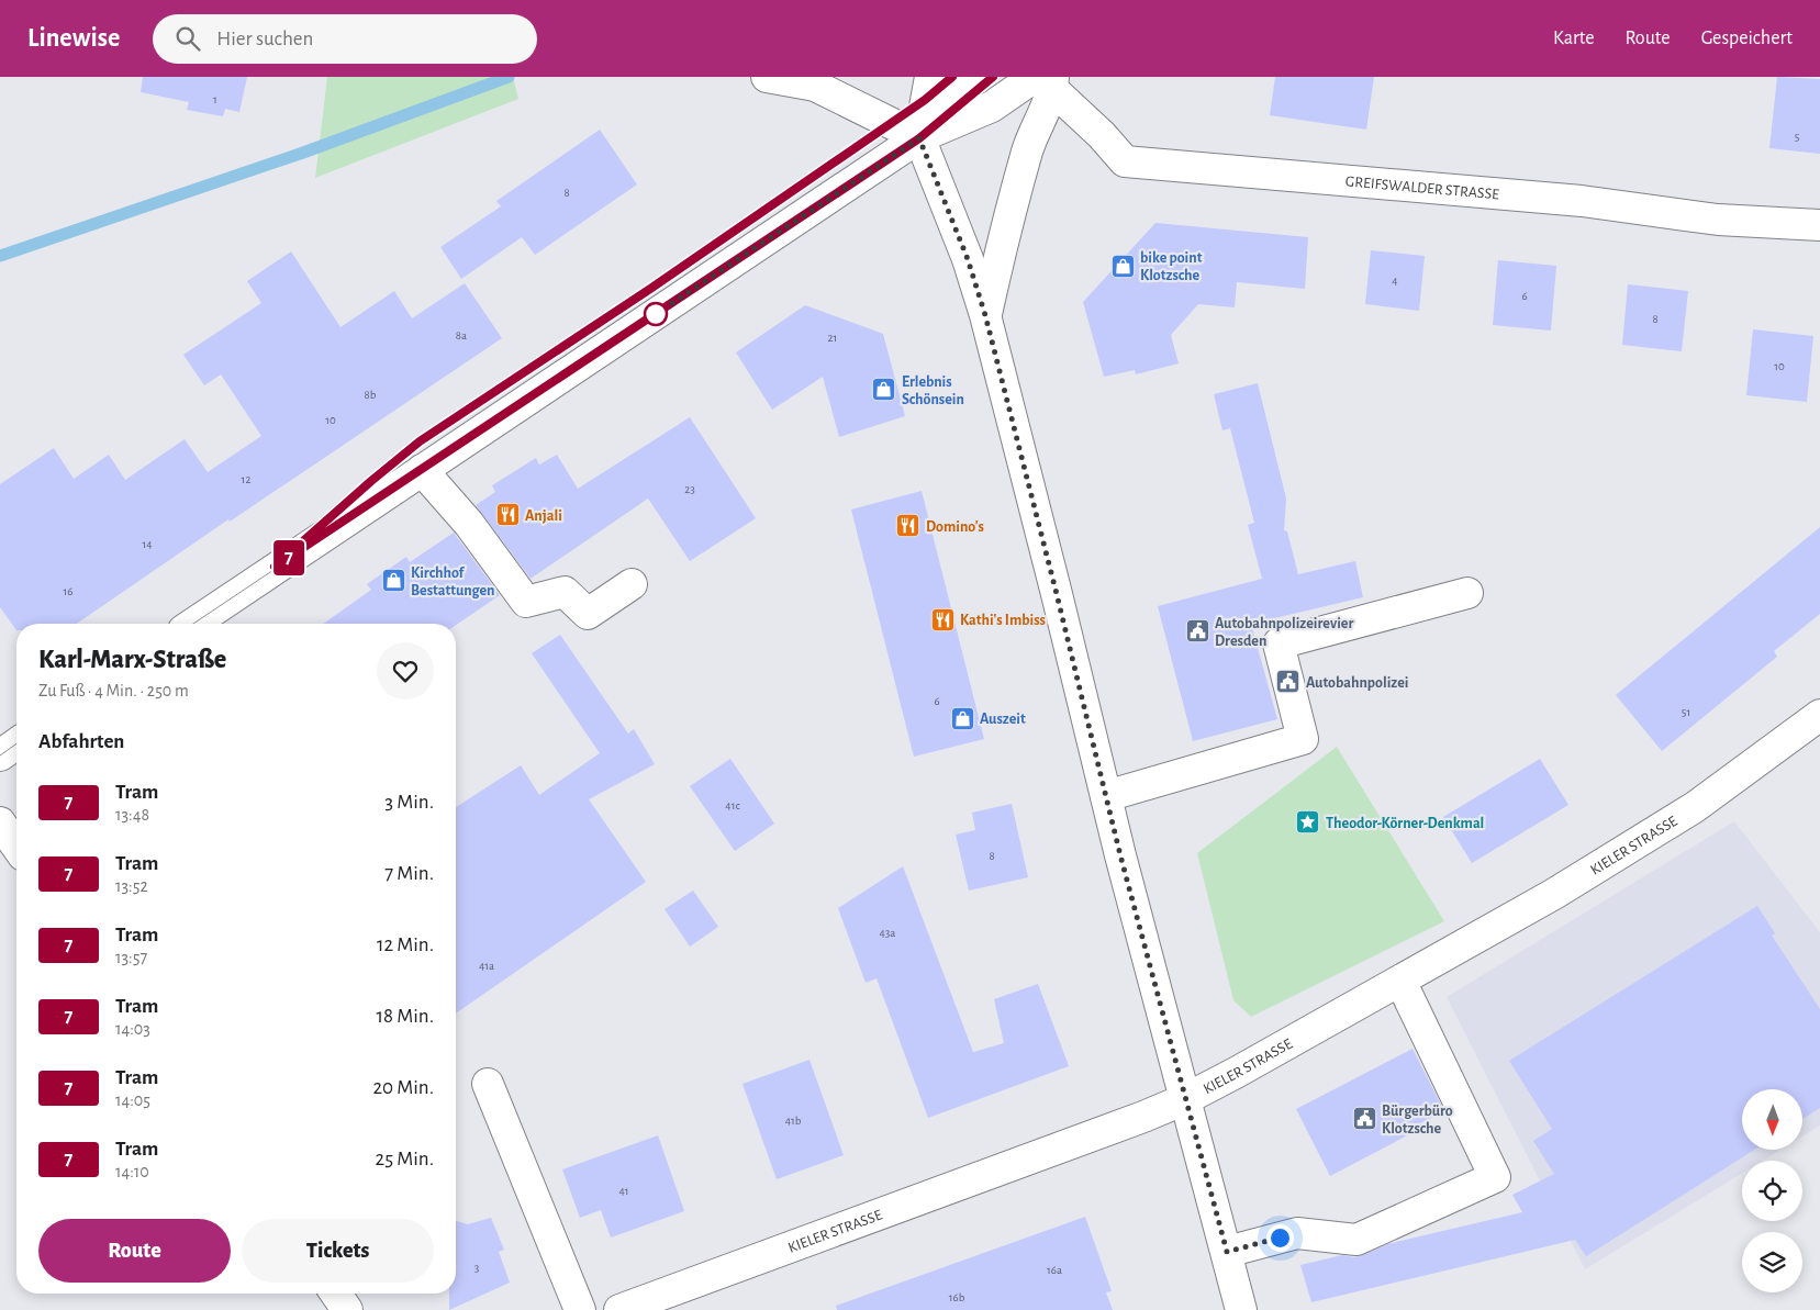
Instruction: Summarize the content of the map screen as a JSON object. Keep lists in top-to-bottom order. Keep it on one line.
{"streets":{"main road":["GREIFSWALDER STRASSE","KIELER STRASSE"]},"places":{"shop":["bike point Klotzsche","Erlebnis Schönsein","Kirchhof Bestattungen","Auszeit"],"restaurant":["Anjali","Domino's","Kathi's Imbiss"],"public building":["Autobahnpolizeirevier Dresden","Autobahnpolizei","Bürgerbüro Klotzsche"],"place":["Theodor-Körner-Denkmal"]},"lines":["tram line 7"],"house_numbers":["1","5","8","4","6","8","8a","21","10","8b","10","12","23","14","16","6","51","41c","8","43a","41a","41b","41","3","16a","16b"],"north":"bottom","page":{"header":"Linewise","search":"Hier suchen","nav":["Karte","Route","Gespeichert"],"on_map":"7","heading":[["Karl-Marx-Straße","Zu Fuß · 4 Min. · 250 m"],"Abfahrten"],"list":[{"mark":"7","name":"Tram","note":"13:48","value":"3 Min."},{"mark":"7","name":"Tram","note":"13:52","value":"7 Min."},{"mark":"7","name":"Tram","note":"13:57","value":"12 Min."},{"mark":"7","name":"Tram","note":"14:03","value":"18 Min."},{"mark":"7","name":"Tram","note":"14:05","value":"20 Min."},{"mark":"7","name":"Tram","note":"14:10","value":"25 Min."}],"buttons":["Route","Tickets"]}}
